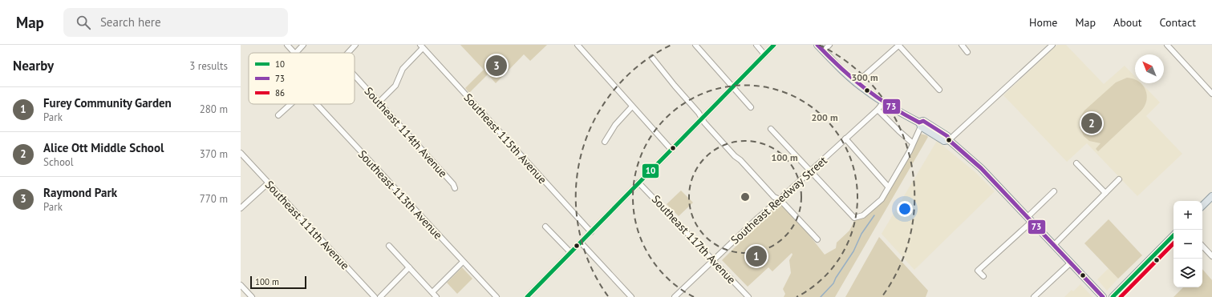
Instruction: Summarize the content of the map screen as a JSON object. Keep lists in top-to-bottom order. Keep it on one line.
{"streets":{"street":["Southeast 114th Avenue","Southeast 115th Avenue","Southeast 113th Avenue","Southeast Reedway Street","Southeast 111th Avenue","Southeast 117th Avenue"]},"crossings":[["Southeast Reedway Street","Southeast 117th Avenue"]],"lines":["transit line 10","transit line 73","transit line 86"],"legend":["10","73","86"],"scale_bar":"100 m","north":"top left","page":{"header":"Map","search":"Search here","nav":["Home","Map","About","Contact"],"heading":["Nearby","3 results"],"pins":["3","2","1"],"list":[{"mark":"1","name":"Furey Community Garden","note":"Park","value":"280 m"},{"mark":"2","name":"Alice Ott Middle School","note":"School","value":"370 m"},{"mark":"3","name":"Raymond Park","note":"Park","value":"770 m"}],"map_buttons":["+","−"],"scale":"100 m"},"rings":["300 m","200 m","100 m"]}
